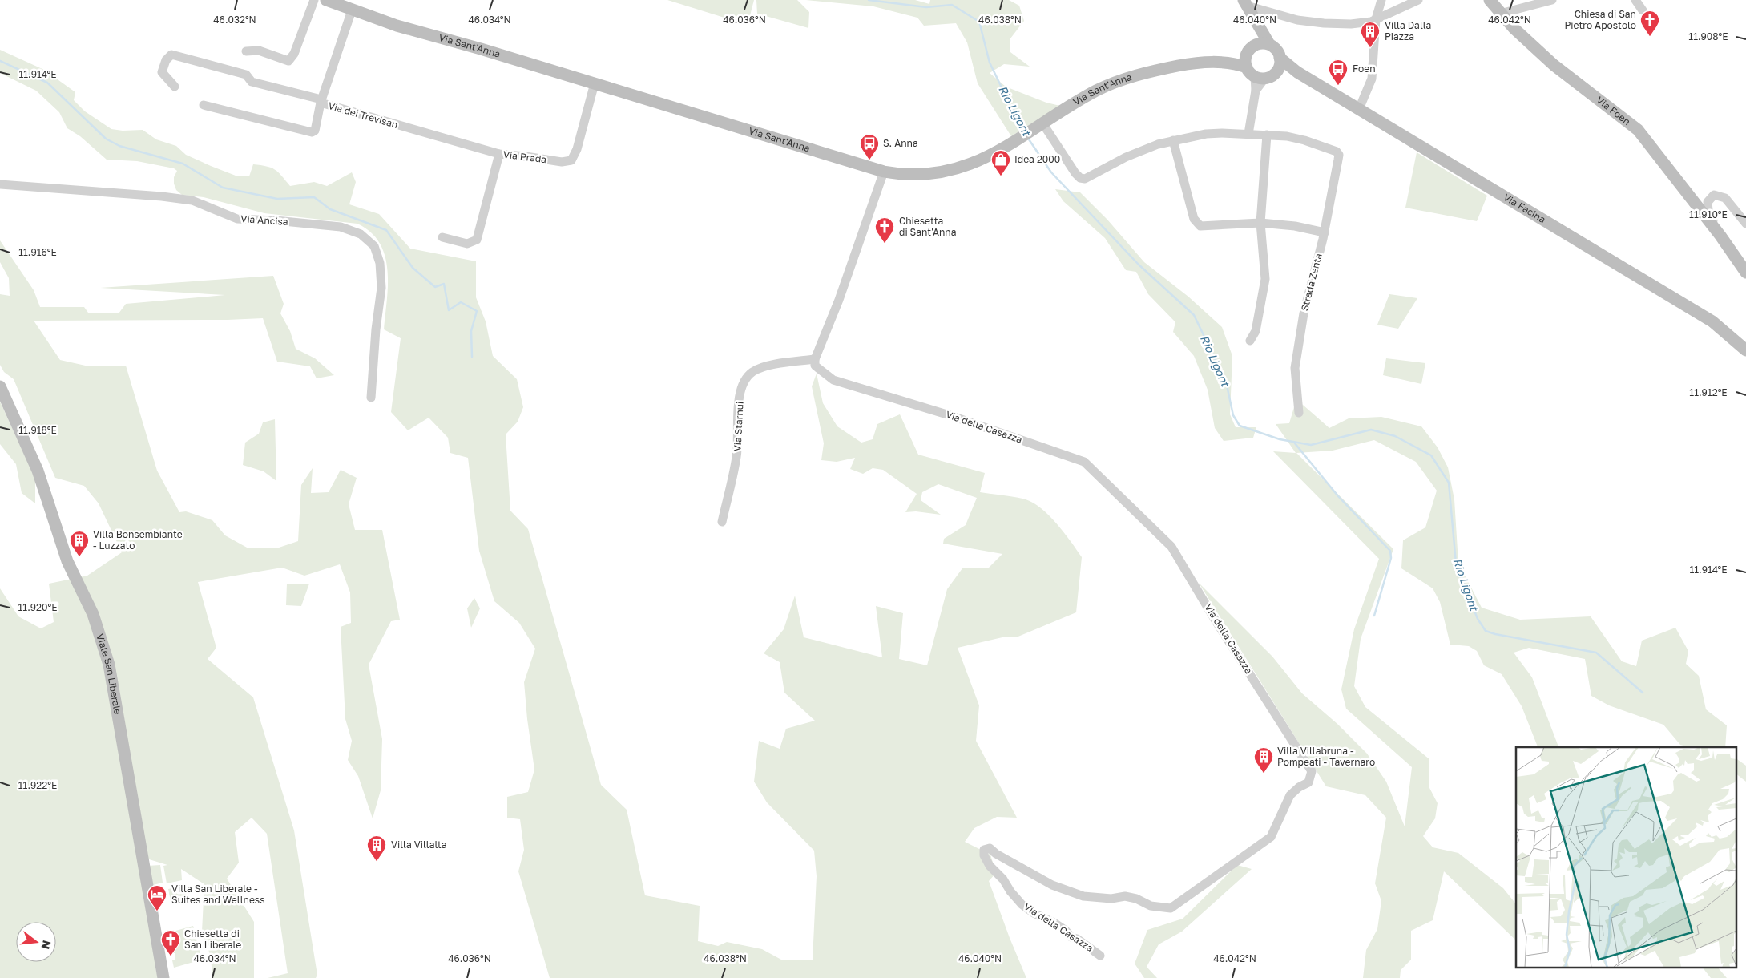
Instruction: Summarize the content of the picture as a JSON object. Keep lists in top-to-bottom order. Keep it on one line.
{"streets":{"main road":["Via Sant'Anna","Via Foen","Via Facina","Viale San Liberale"],"street":["Via dei Trevisan","Via Prada","Via Ancisa","Strada Zenta","Via Starnui","Via della Casazza"]},"crossings":[["Via Sant'Anna","Via dei Trevisan"],["Via Sant'Anna","Via Prada"],["Via Sant'Anna","Via Facina"],["Via dei Trevisan","Via Prada"],["Via Starnui","Via della Casazza"]],"water":["Rio Ligont"],"places":{"church":["Chiesa di San Pietro Apostolo","Chiesetta di Sant'Anna","Chiesetta di San Liberale"],"building":["Villa Dalla Piazza","Villa Bonsembiante - Luzzato","Villa Villabruna - Pompeati - Tavernaro","Villa Villalta"],"bus stop":["Foen","S. Anna"],"shop":["Idea 2000"],"hotel":["Villa San Liberale - Suites and Wellness"]},"north":"right","coordinates":["46.032°N","46.034°N","46.036°N","46.038°N","46.040°N","46.042°N","11.908°E","11.914°E","11.910°E","11.916°E","11.912°E","11.918°E","11.920°E","11.922°E"]}
